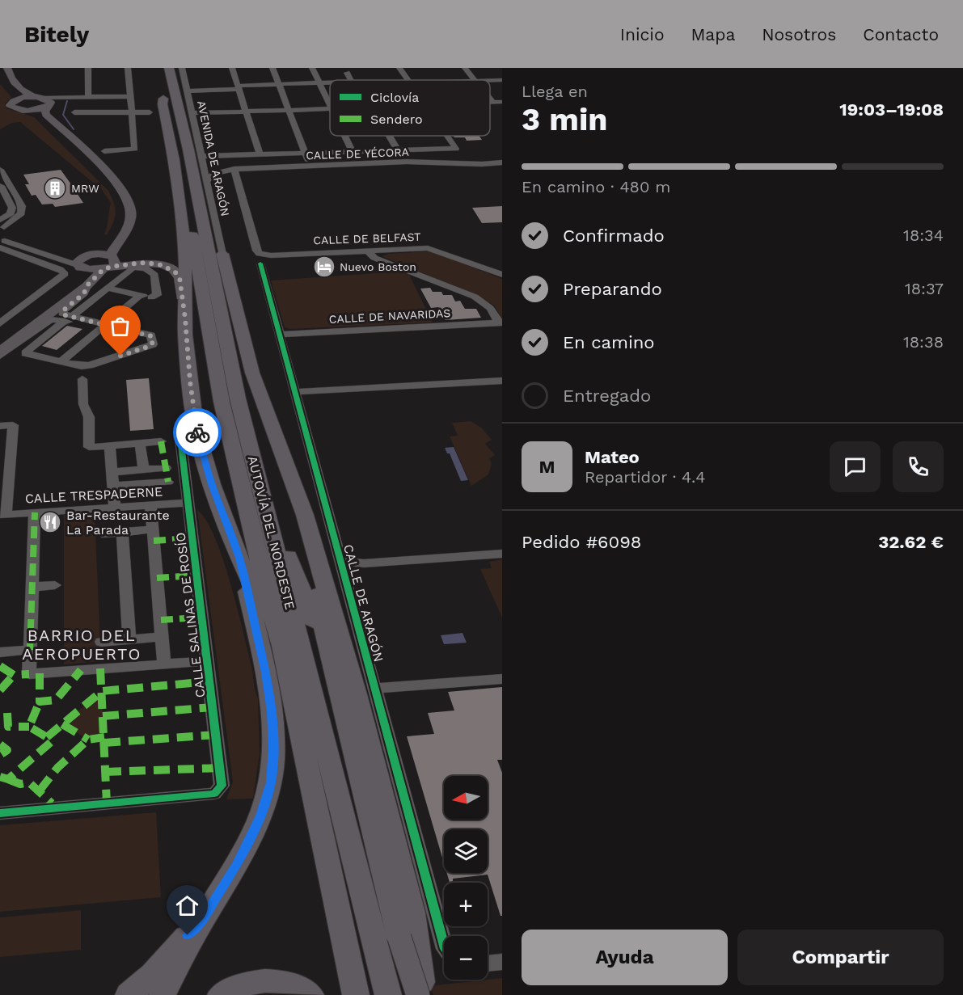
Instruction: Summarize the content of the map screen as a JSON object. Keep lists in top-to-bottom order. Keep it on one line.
{"streets":{"highway":["AUTOVÍA DEL NORDESTE"],"street":["CALLE DE YÉCORA","AVENIDA DE ARAGÓN","CALLE DE BELFAST","CALLE DE NAVARIDAS","CALLE TRESPADERNE","CALLE DE ARAGÓN","CALLE SALINAS DE ROSÍO"]},"crossings":[["CALLE DE YÉCORA","AVENIDA DE ARAGÓN"],["AVENIDA DE ARAGÓN","CALLE DE BELFAST"],["AVENIDA DE ARAGÓN","CALLE DE ARAGÓN"],["CALLE DE BELFAST","CALLE DE ARAGÓN"],["CALLE DE NAVARIDAS","CALLE DE ARAGÓN"],["CALLE TRESPADERNE","CALLE SALINAS DE ROSÍO"]],"districts":["BARRIO DEL AEROPUERTO"],"places":{"building":["MRW"],"hotel":["Nuevo Boston"],"restaurant":["Bar-Restaurante La Parada"]},"legend":["Ciclovía","Sendero"],"north":"left","page":{"header":"Bitely","nav":["Inicio","Mapa","Nosotros","Contacto"],"heading":["3 min","Llega en","19:03–19:08"],"panel":["Mateo","Repartidor · 4.4","Pedido #6098","32.62 €"],"bar":"En camino · 480 m","list":[["Confirmado","18:34"],["Preparando","18:37"],["En camino","18:38"],"Entregado"],"round":"M","map_buttons":["+","−"],"buttons":["Ayuda","Compartir"]}}
